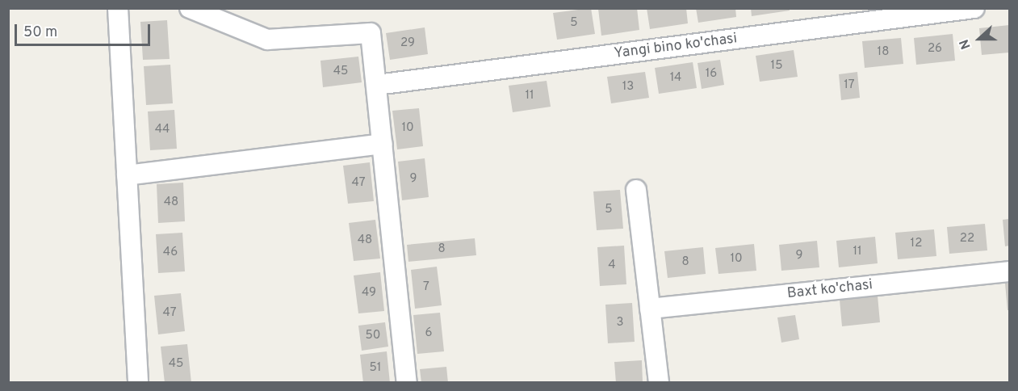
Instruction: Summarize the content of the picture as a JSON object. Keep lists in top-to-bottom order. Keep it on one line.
{"streets":{"street":["Yangi bino ko'chasi","Baxt ko'chasi"]},"house_numbers":["5","29","26","18","15","45","16","14","17","13","11","10","44","9","47","48","5","22","48","12","8","11","46","9","10","8","4","7","49","47","3","6","50","45","51"],"scale_bar":"50 m","north":"left"}
